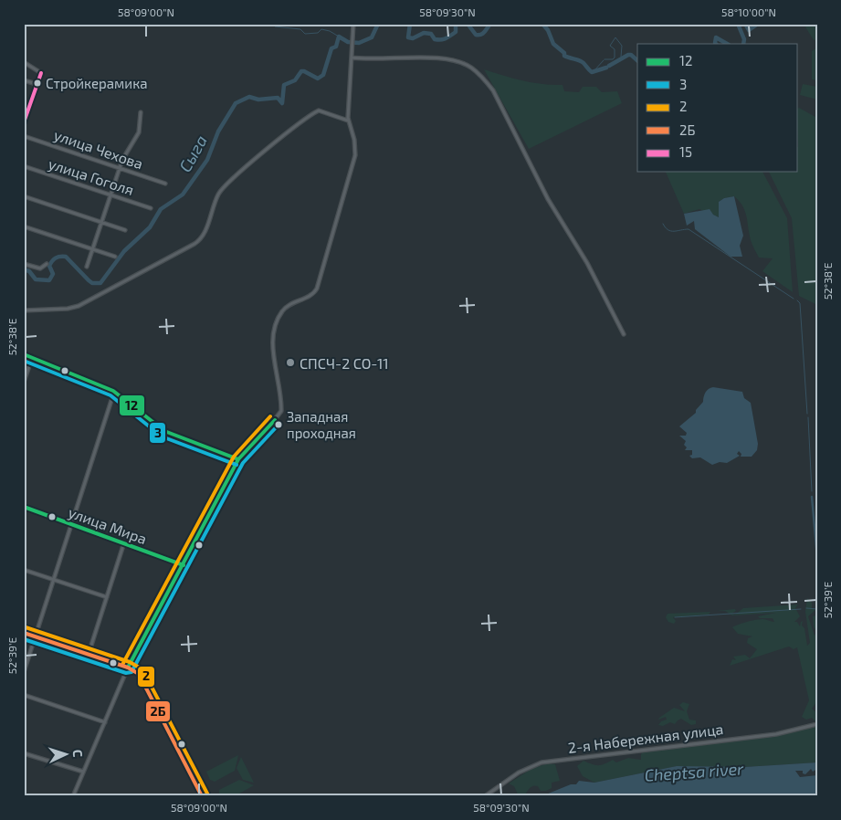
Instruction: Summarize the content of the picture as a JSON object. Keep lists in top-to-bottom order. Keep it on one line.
{"streets":{"street":["улица Чехова","улица Гоголя","улица Мира","2-я Набережная улица"]},"water":["Сыга","Cheptsa river"],"places":["Стройкерамика","СПСЧ-2 СО-11","Западная проходная"],"lines":["transit line 15","transit line 12","transit line 3","transit line 2","transit line 2Б"],"legend":["12","3","2","2Б","15"],"north":"right","coordinates":["58°09'00\"N","58°09'30\"N","58°10'00\"N","52°38'E","52°39'E"]}
